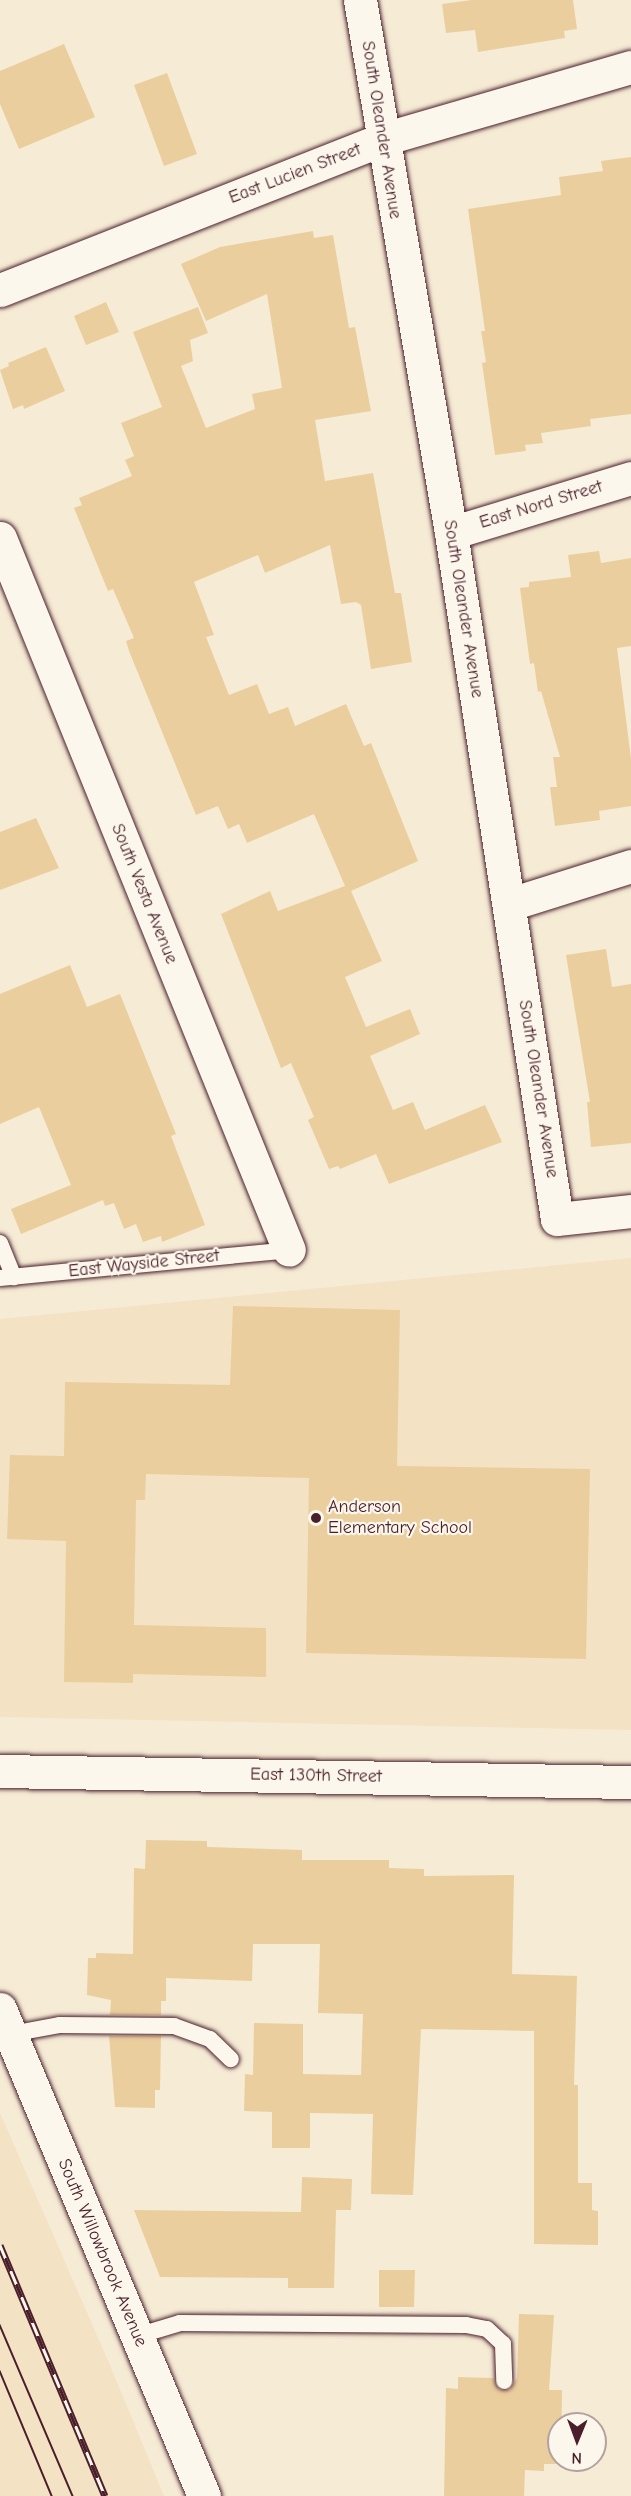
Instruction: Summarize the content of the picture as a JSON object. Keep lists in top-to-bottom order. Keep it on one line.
{"streets":{"street":["South Oleander Avenue","East Lucien Street","East Nord Street","South Vesta Avenue","East 130th Street","South Willowbrook Avenue"],"lane":["East Wayside Street"]},"crossings":[["South Oleander Avenue","East Lucien Street"],["South Oleander Avenue","East Nord Street"],["South Vesta Avenue","East Wayside Street"]],"places":["Anderson Elementary School"],"north":"bottom"}
